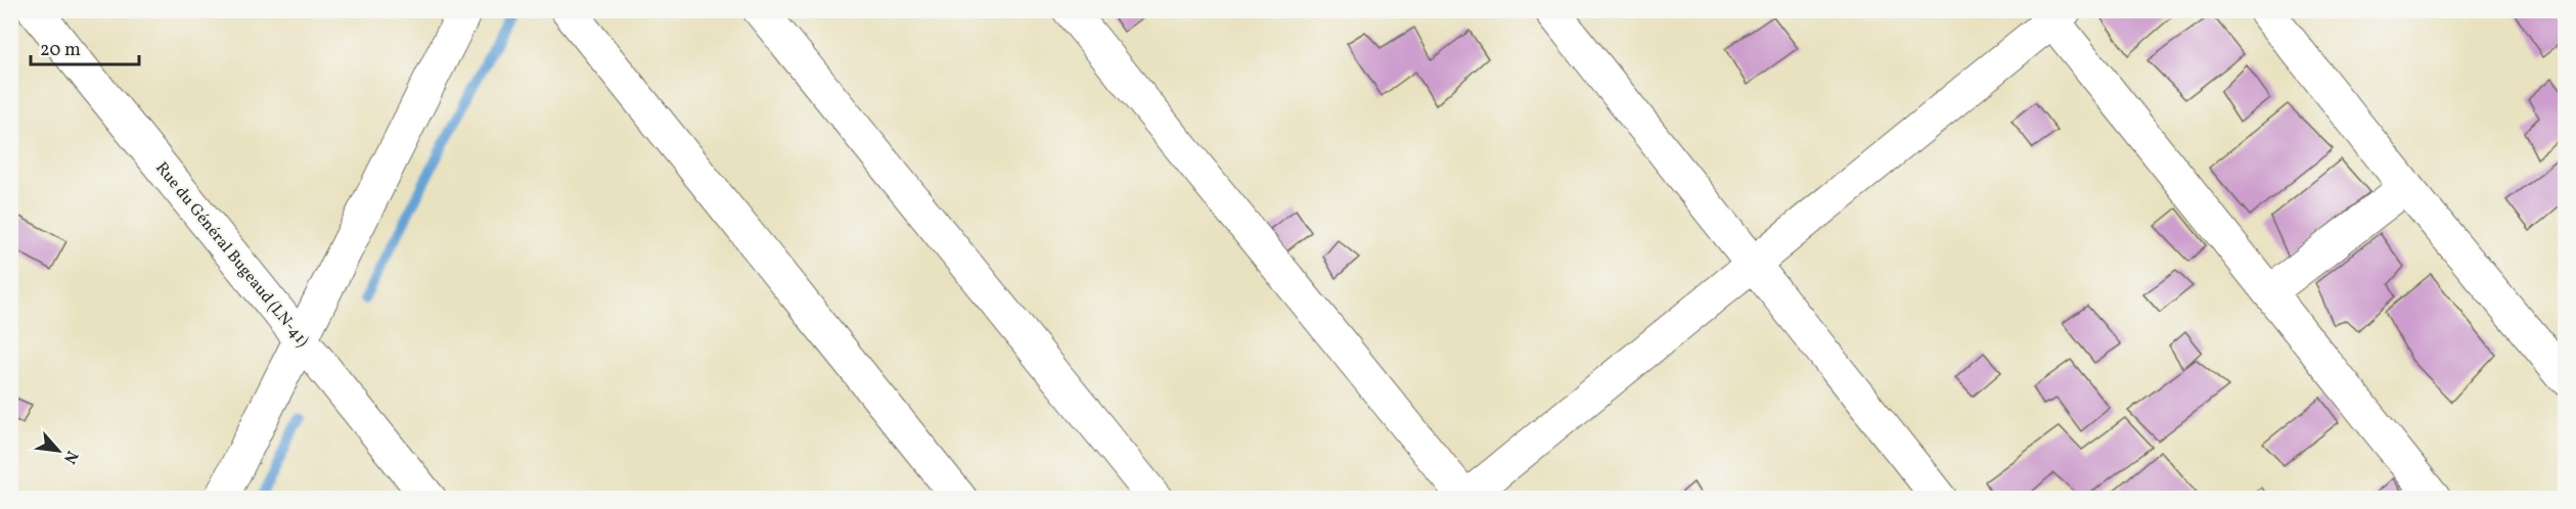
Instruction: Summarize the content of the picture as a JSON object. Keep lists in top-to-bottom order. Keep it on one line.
{"streets":{"street":["Rue du Général Bugeaud (LN-41)"]},"scale_bar":"20 m","north":"bottom right"}
